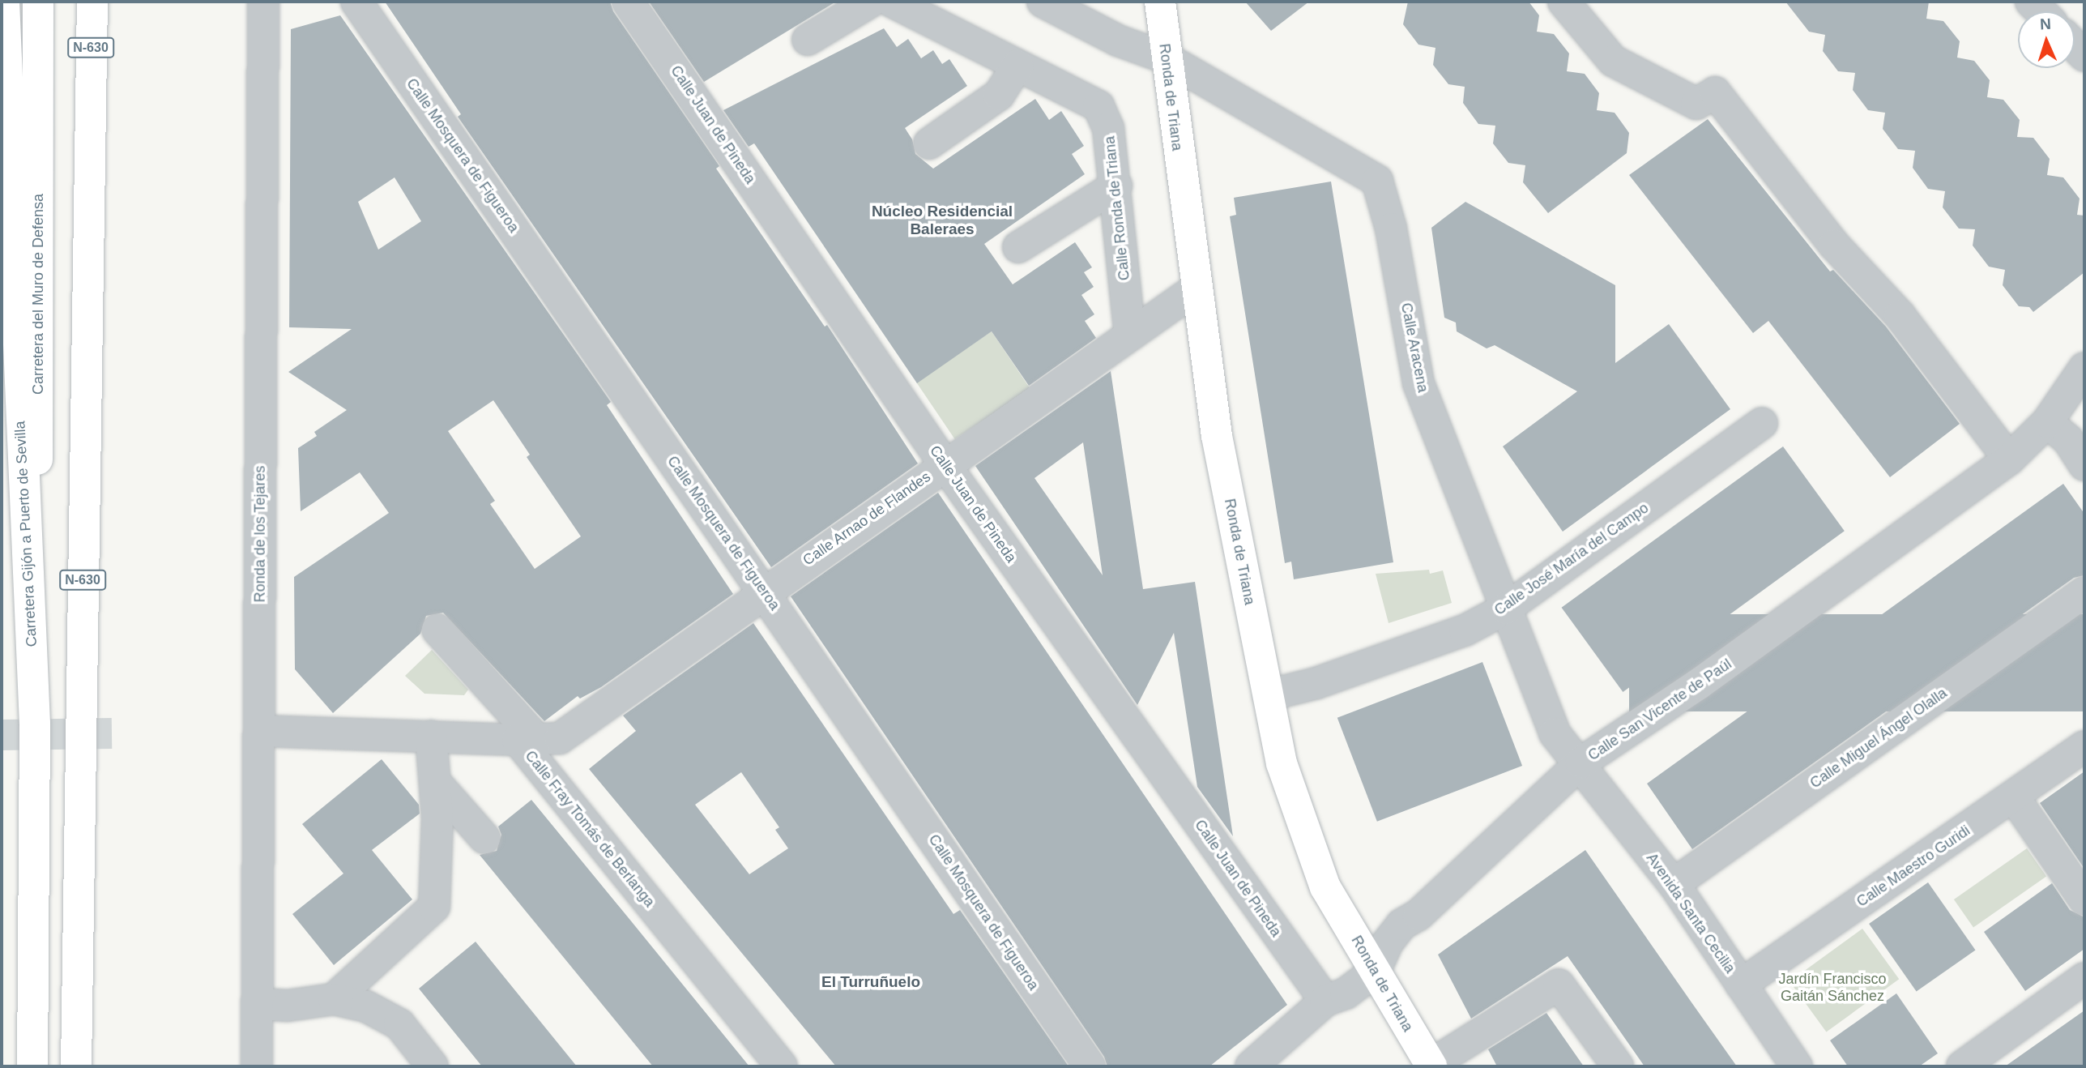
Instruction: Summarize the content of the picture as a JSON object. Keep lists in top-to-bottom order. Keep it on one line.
{"streets":{"main road":["N-630","Ronda de Triana","Carretera del Muro de Defensa","Carretera Gijón a Puerto de Sevilla"],"street":["Calle Juan de Pineda","Calle Mosquera de Figueroa","Calle Ronda de Triana","Calle Aracena","Calle Arnao de Flandes","Ronda de los Tejares","Calle José María del Campo","Calle San Vicente de Paúl","Calle Miguel Ángel Olalla","Calle Fray Tomás de Berlanga","Calle Maestro Guridi","Avenida Santa Cecilia"]},"crossings":[["Ronda de Triana","Calle Aracena"],["Ronda de Triana","Calle Arnao de Flandes"],["Ronda de Triana","Calle José María del Campo"],["Ronda de Triana","Calle San Vicente de Paúl"],["Calle Juan de Pineda","Calle Arnao de Flandes"],["Calle Juan de Pineda","Calle San Vicente de Paúl"],["Calle Mosquera de Figueroa","Calle Arnao de Flandes"],["Calle Ronda de Triana","Calle Arnao de Flandes"],["Carretera del Muro de Defensa","Carretera Gijón a Puerto de Sevilla"],["Calle Aracena","Calle José María del Campo"],["Calle Aracena","Calle San Vicente de Paúl"],["Calle Aracena","Avenida Santa Cecilia"],["Calle Arnao de Flandes","Calle Fray Tomás de Berlanga"],["Ronda de los Tejares","Calle Fray Tomás de Berlanga"],["Calle San Vicente de Paúl","Avenida Santa Cecilia"],["Calle Miguel Ángel Olalla","Avenida Santa Cecilia"],["Calle Maestro Guridi","Avenida Santa Cecilia"]],"districts":["Núcleo Residencial Baleraes","El Turruñuelo"],"parks":["Jardín Francisco Gaitán Sánchez"],"north":"top"}
